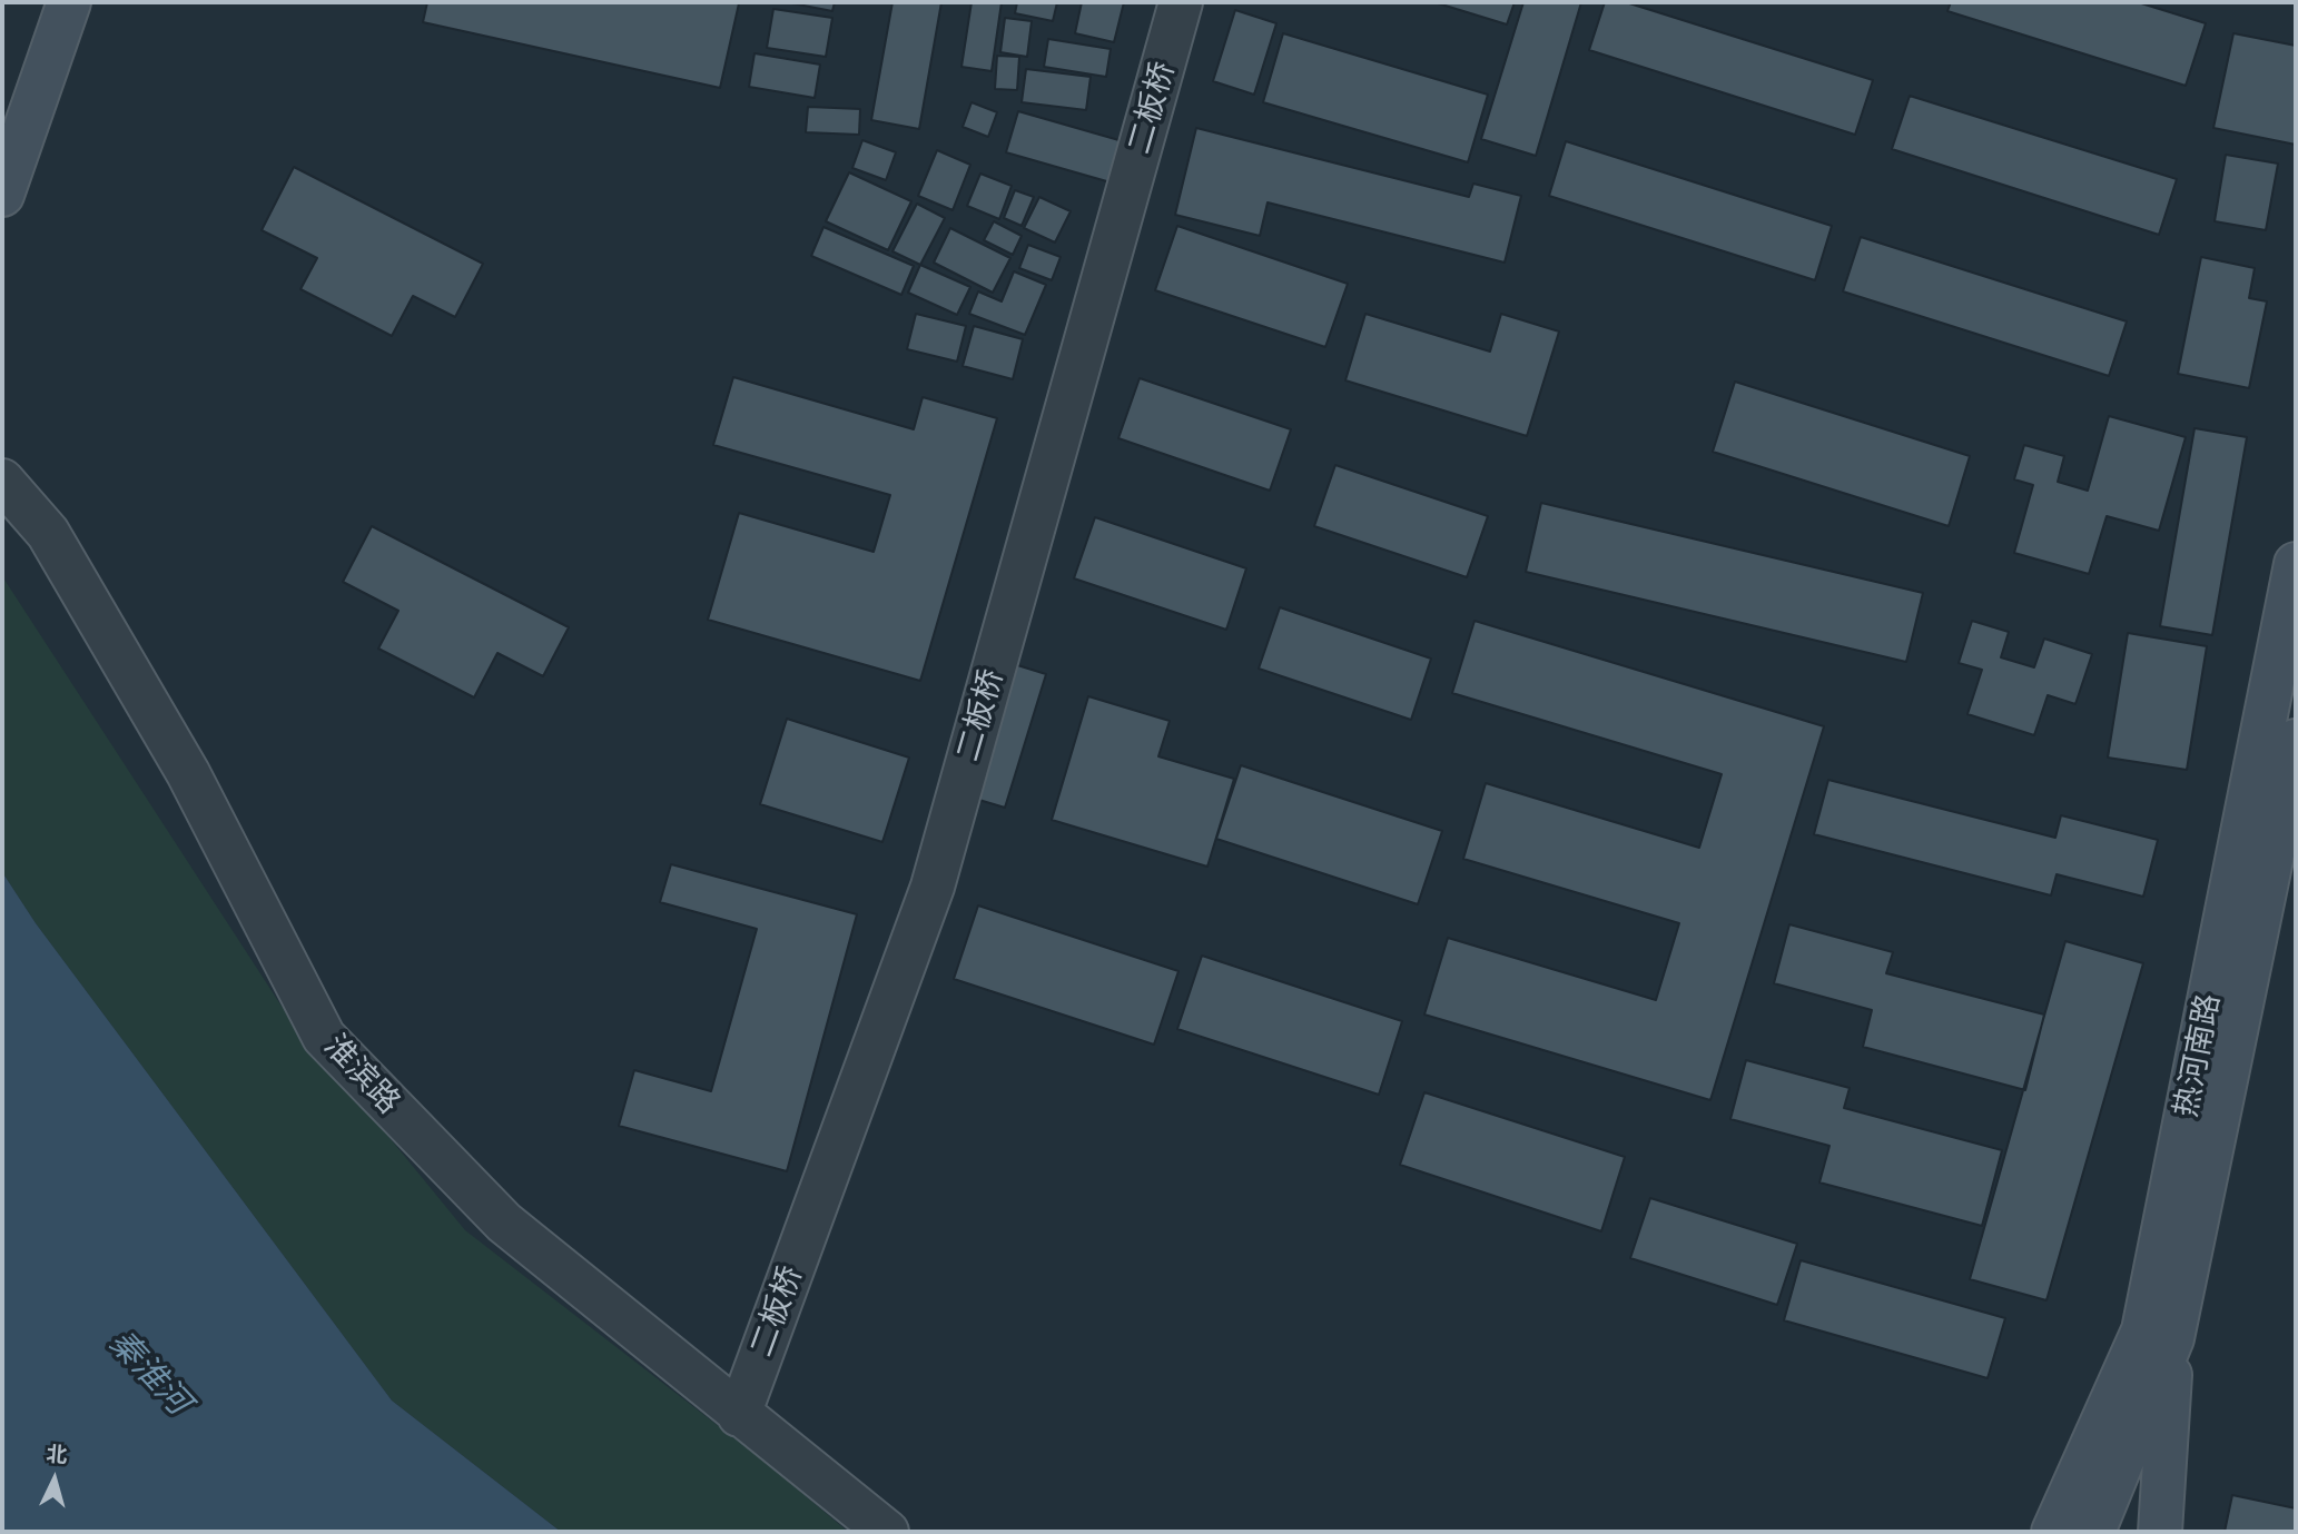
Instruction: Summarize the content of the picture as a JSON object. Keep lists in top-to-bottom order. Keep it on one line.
{"streets":{"main road":["热河南路"],"street":["二板桥","淮滨路"]},"crossings":[["二板桥","淮滨路"]],"water":["秦淮河"],"north":"top"}
